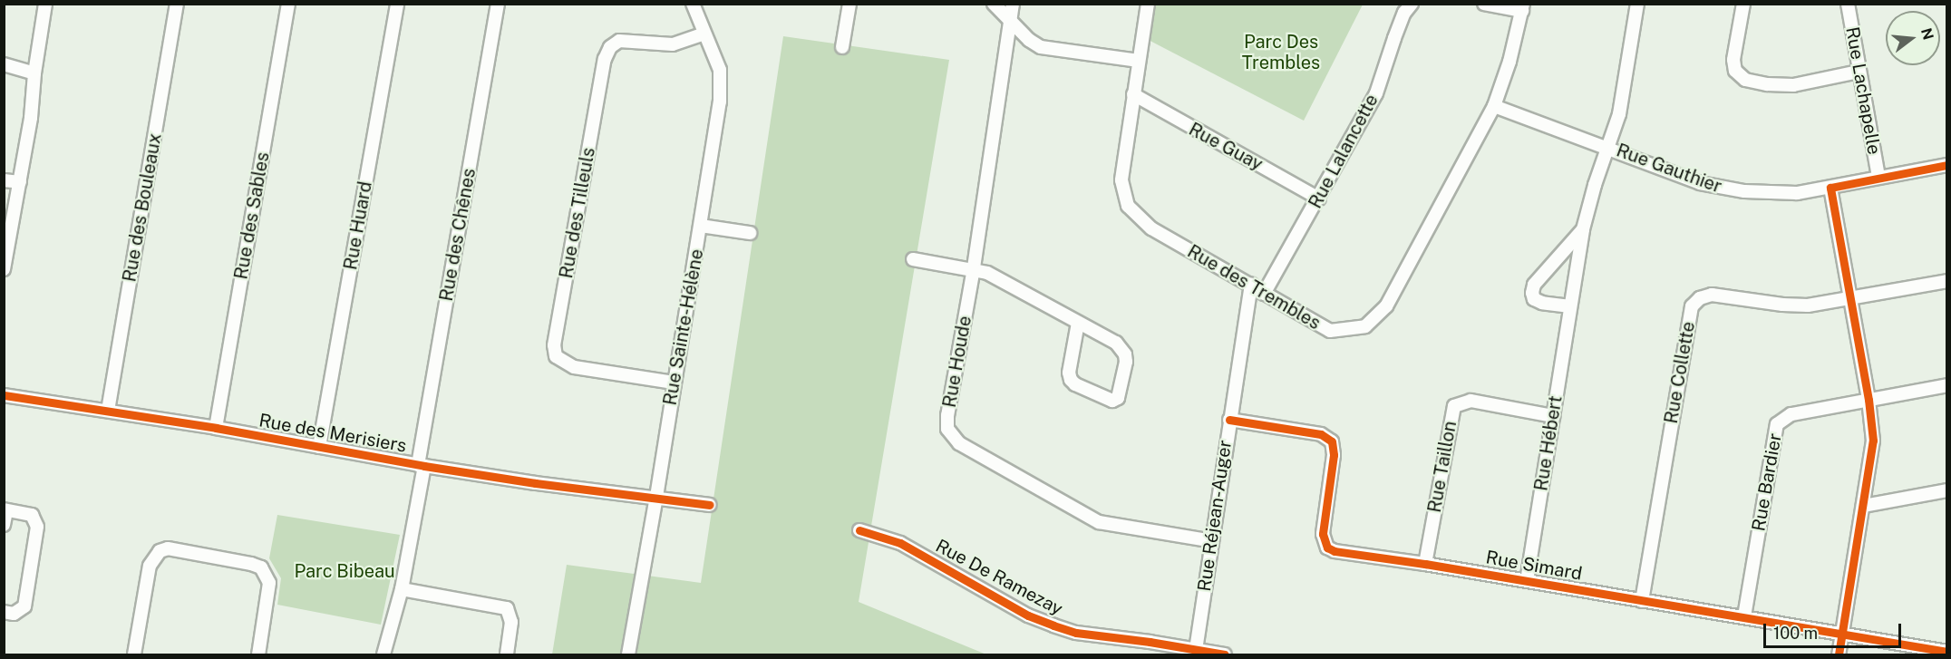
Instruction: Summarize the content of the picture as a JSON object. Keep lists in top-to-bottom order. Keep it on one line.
{"streets":{"street":["Rue Lachapelle","Rue Guay","Rue Lalancette","Rue Gauthier","Rue des Bouleaux","Rue des Tilleuls","Rue des Sables","Rue Huard","Rue des Chênes","Rue des Trembles","Rue Sainte-Hélène","Rue Houde","Rue Collette","Rue des Merisiers","Rue Hébert","Rue Taillon","Rue Bardier","Rue Réjean-Auger","Rue Simard","Rue De Ramezay"]},"crossings":[["Rue Lachapelle","Rue Gauthier"],["Rue Guay","Rue Lalancette"],["Rue Guay","Rue des Trembles"],["Rue Lalancette","Rue des Trembles"],["Rue Gauthier","Rue des Trembles"],["Rue Gauthier","Rue Hébert"],["Rue des Bouleaux","Rue des Merisiers"],["Rue des Tilleuls","Rue Sainte-Hélène"],["Rue des Sables","Rue des Merisiers"],["Rue Huard","Rue des Merisiers"],["Rue des Chênes","Rue des Merisiers"],["Rue des Trembles","Rue Réjean-Auger"],["Rue Sainte-Hélène","Rue des Merisiers"],["Rue Houde","Rue Réjean-Auger"],["Rue Collette","Rue Simard"],["Rue Hébert","Rue Taillon"],["Rue Hébert","Rue Simard"],["Rue Taillon","Rue Simard"],["Rue Bardier","Rue Simard"],["Rue Réjean-Auger","Rue Simard"],["Rue Réjean-Auger","Rue De Ramezay"]],"parks":["Parc Des Trembles","Parc Bibeau"],"scale_bar":"100 m","north":"right"}
